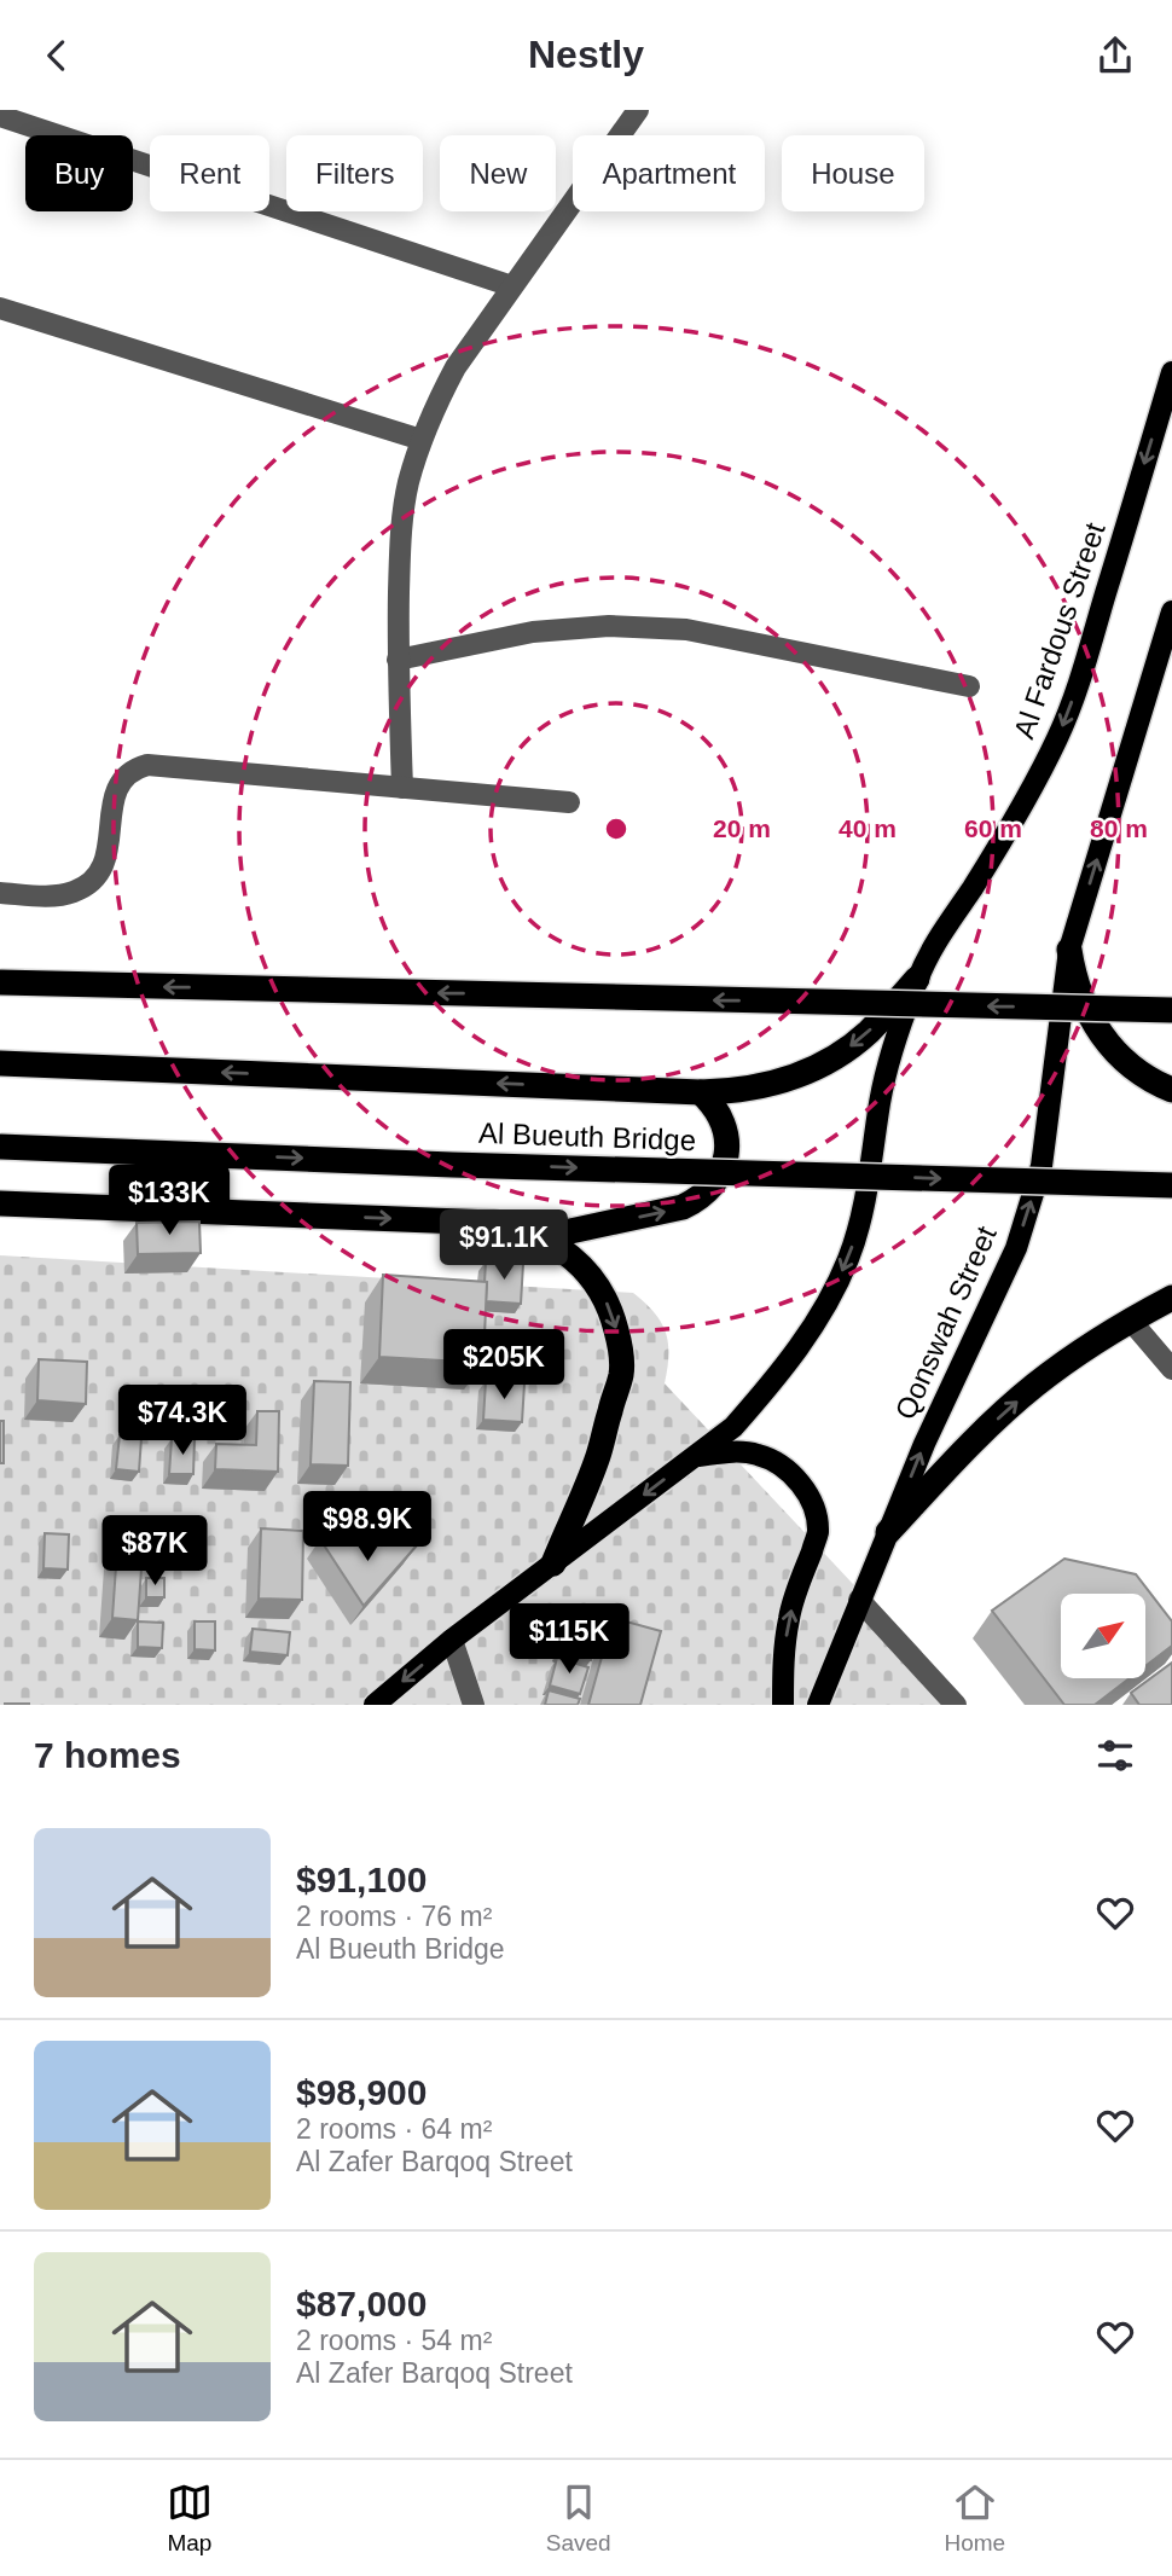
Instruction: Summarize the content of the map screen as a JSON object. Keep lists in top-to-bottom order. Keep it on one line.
{"streets":{"highway":["Al Bueuth Bridge"],"main road":["Al Fardous Street","Qonswah Street"]},"one_way":["Al Fardous Street","Qonswah Street"],"north":"top right","page":{"header":"Nestly","chip":["Buy","Rent","Filters","New","Apartment","House"],"price":["$133K","$91.1K","$205K","$74.3K","$98.9K","$87K","$115K"],"heading":"7 homes","list":[{"name":"$91,100","note":"2 rooms · 76 m² · Al Bueuth Bridge"},{"name":"$98,900","note":"2 rooms · 64 m² · Al Zafer Barqoq Street"},{"name":"$87,000","note":"2 rooms · 54 m² · Al Zafer Barqoq Street"}],"tabs":["Map","Saved","Home"]},"rings":["20 m","40 m","60 m","80 m"]}
